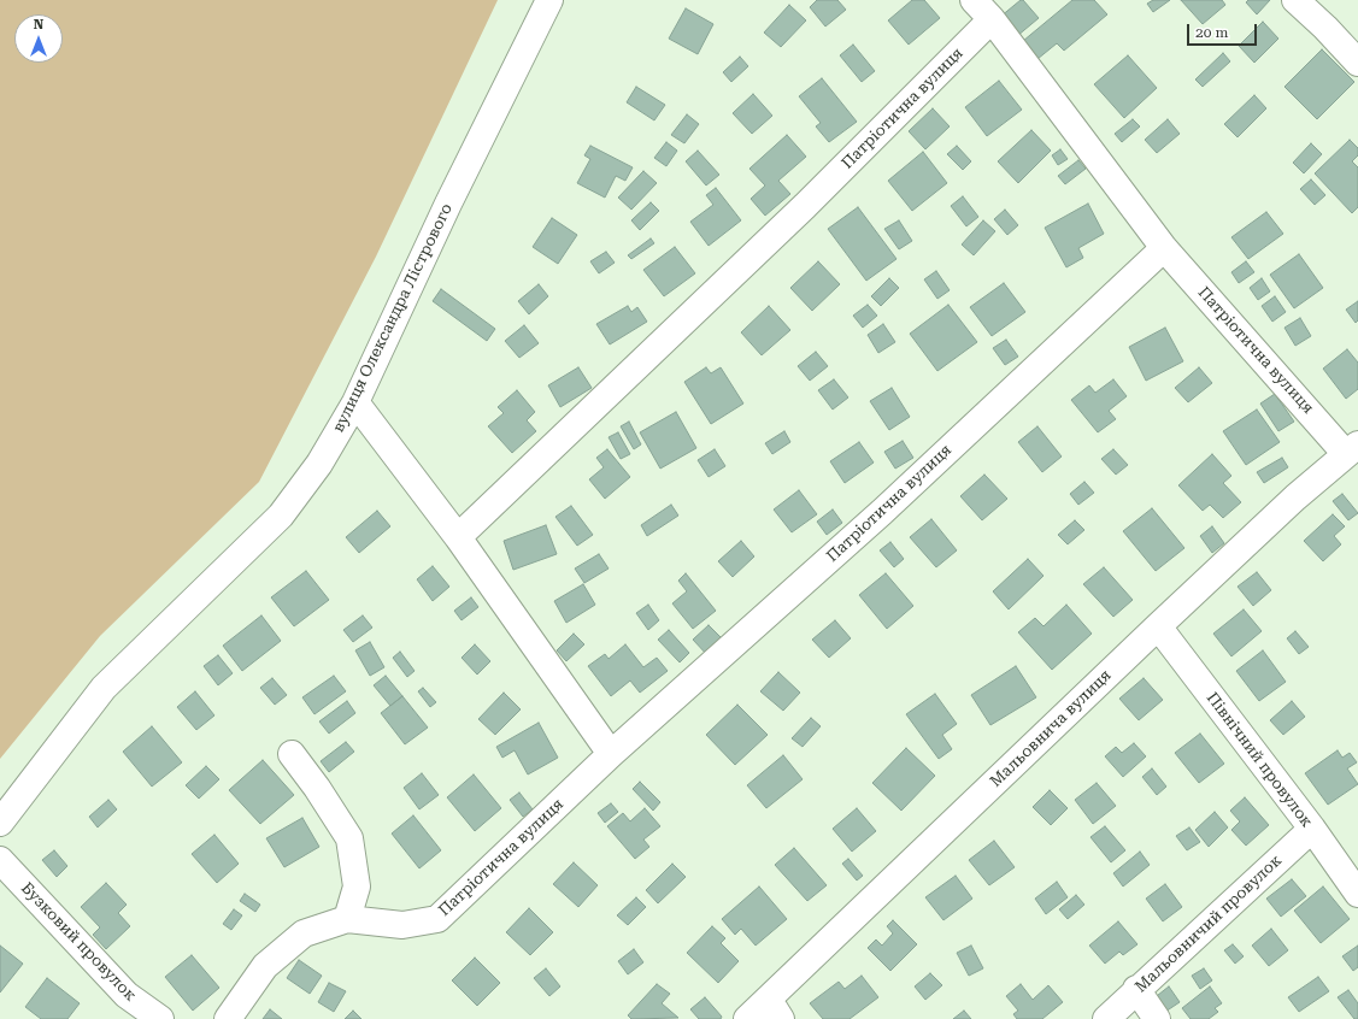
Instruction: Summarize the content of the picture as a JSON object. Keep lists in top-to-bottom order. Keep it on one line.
{"streets":{"street":["Патріотична вулиця","вулиця Олександра Лістрового","Мальовнича вулиця","Північний провулок","Мальовничий провулок","Бузковий провулок"]},"crossings":[["Патріотична вулиця","Мальовнича вулиця"],["Мальовнича вулиця","Північний провулок"],["Північний провулок","Мальовничий провулок"]],"scale_bar":"20 m","north":"top"}
